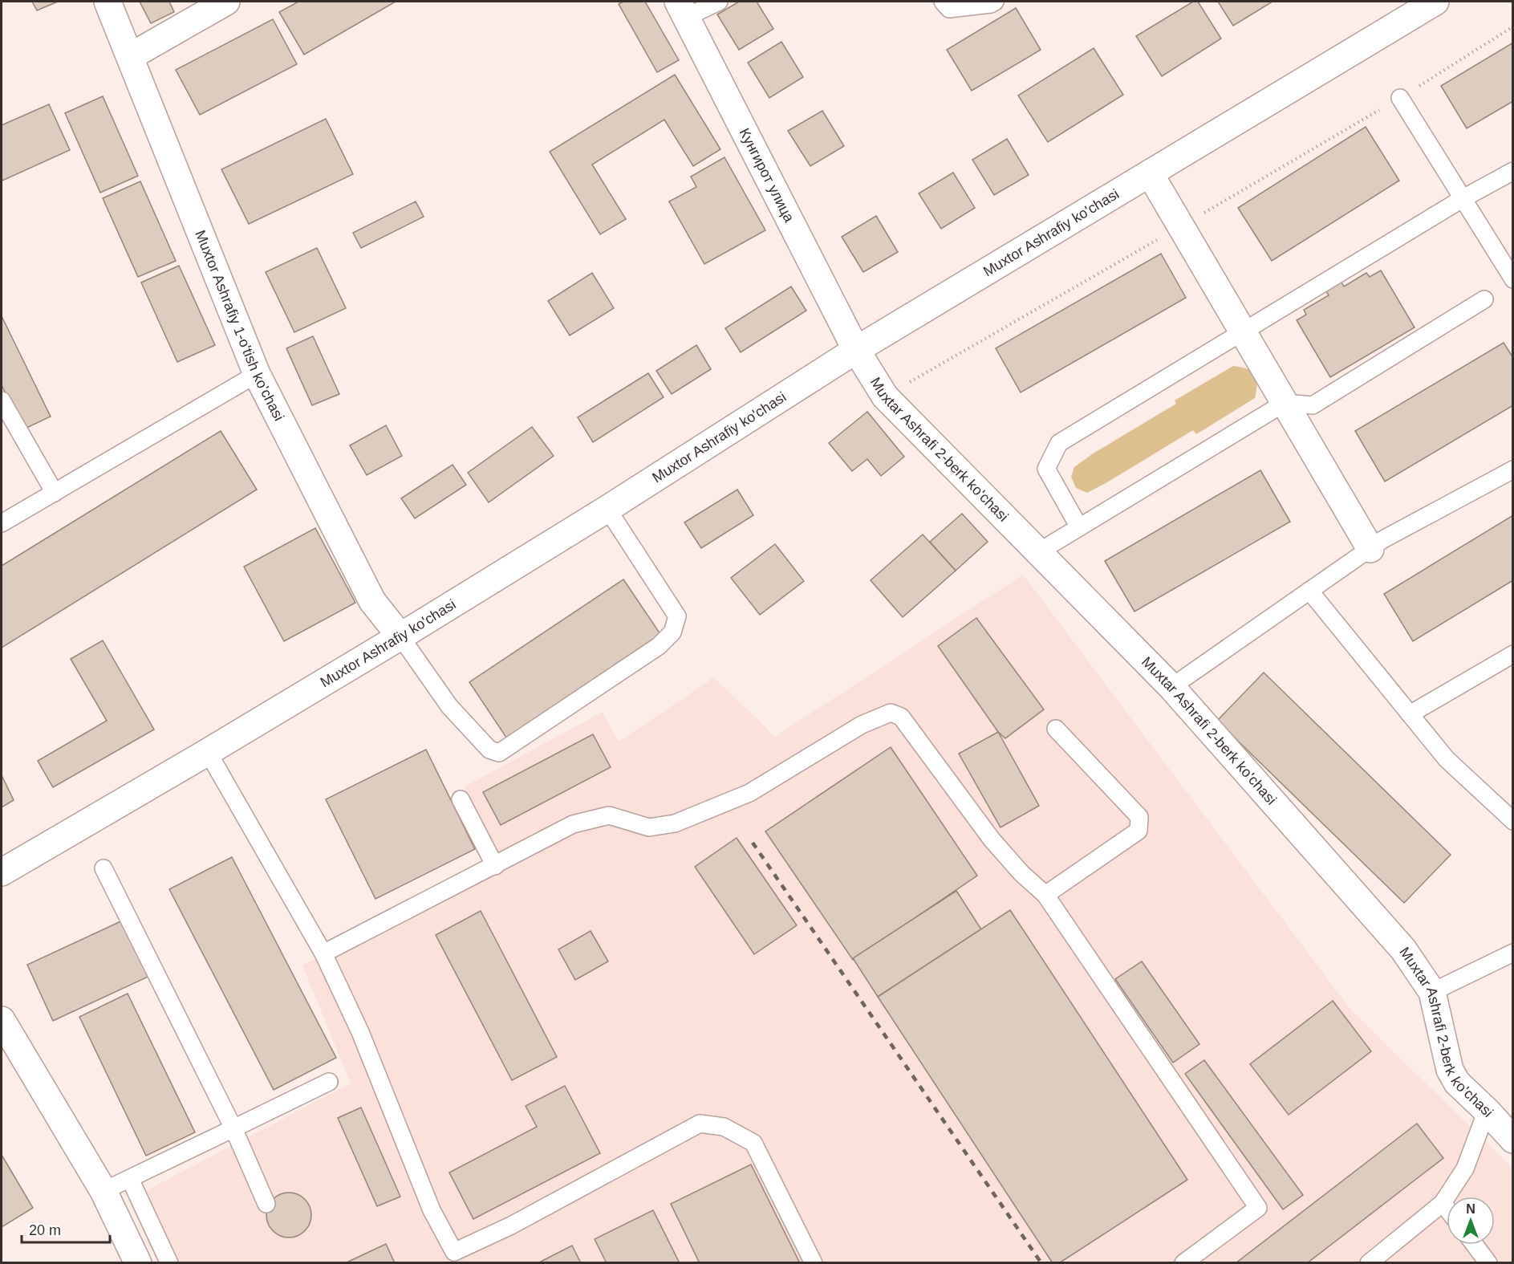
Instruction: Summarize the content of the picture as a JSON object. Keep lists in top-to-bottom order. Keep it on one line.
{"streets":{"street":["Кунгирот улица","Muxtor Ashrafiy ko'chasi","Muxtor Ashrafiy 1-o'tish ko'chasi","Muxtar Ashrafi 2-berk ko'chasi"]},"crossings":[["Кунгирот улица","Muxtor Ashrafiy ko'chasi"],["Кунгирот улица","Muxtar Ashrafi 2-berk ko'chasi"],["Muxtor Ashrafiy ko'chasi","Muxtor Ashrafiy 1-o'tish ko'chasi"],["Muxtor Ashrafiy ko'chasi","Muxtar Ashrafi 2-berk ko'chasi"]],"scale_bar":"20 m","north":"top"}
